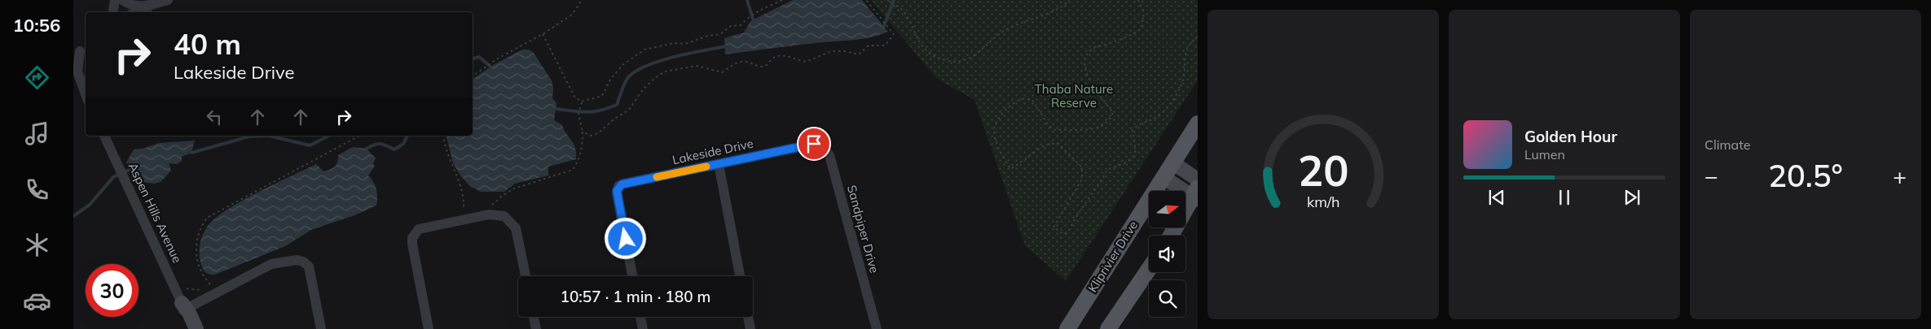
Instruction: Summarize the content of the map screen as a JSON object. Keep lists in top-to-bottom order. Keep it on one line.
{"streets":{"main road":["Kliprivier Drive"],"street":["Lakeside Drive","Aspen Hills Avenue","Sandpiper Drive"]},"crossings":[["Lakeside Drive","Sandpiper Drive"]],"parks":["Thaba Nature Reserve"],"north":"right","page":{"tabs":"10:56","tile":"Climate","turn":["40 m","Lakeside Drive"],"song":["Golden Hour","Lumen"],"heat":["−","20.5°","+"],"limit":"30","trip":"10:57 · 1 min · 180 m","gauge":["20","km/h"]}}
